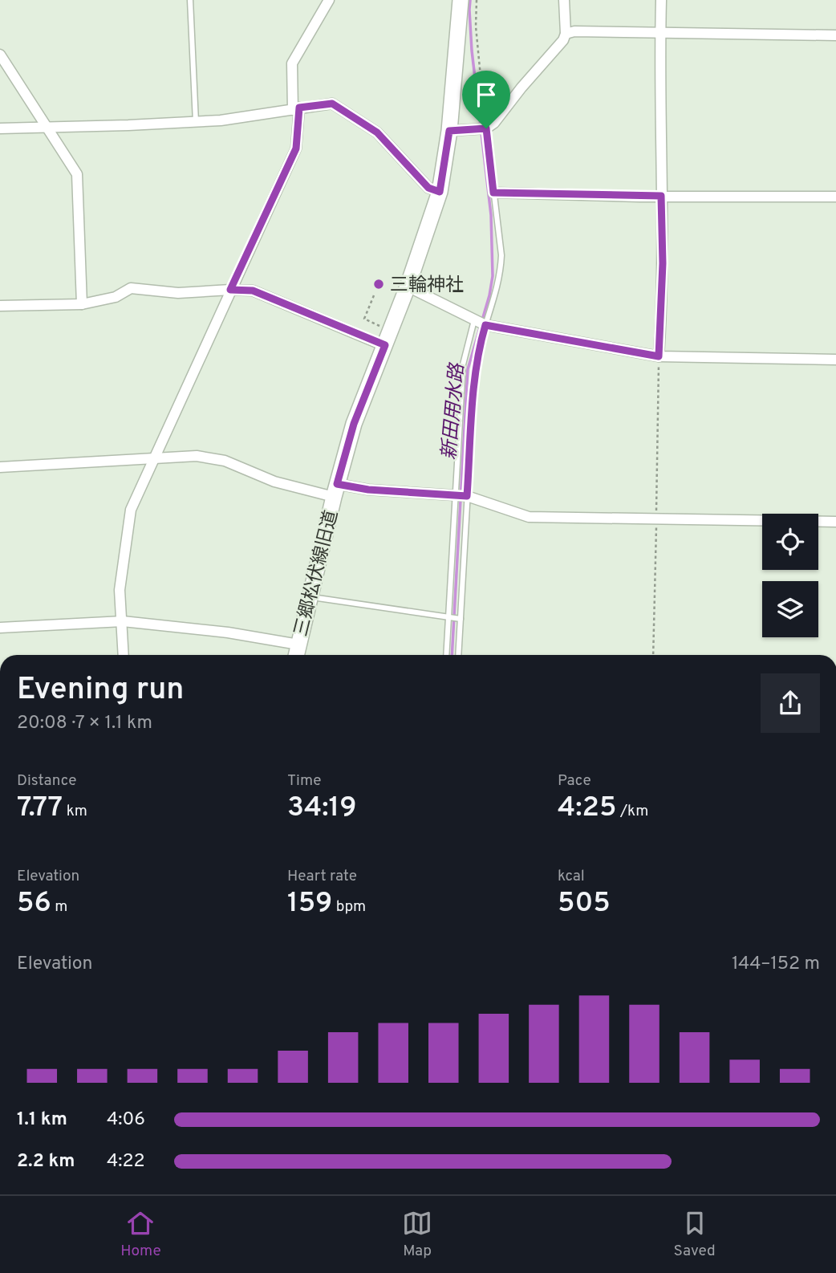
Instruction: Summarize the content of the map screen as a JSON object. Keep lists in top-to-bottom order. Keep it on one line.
{"streets":{"street":["三郷松伏線旧道"]},"water":["新田用水路"],"places":["三輪神社"],"page":{"heading":["Evening run","20:08 · 7 × 1.1 km"],"stats":[["Distance","7.77 km"],["Time","34:19"],["Pace","4:25 /km"],["Elevation","56 m"],["Heart rate","159 bpm"],["kcal","505"]],"chart":["Elevation","144–152 m"],"list":[{"name":"1.1 km","note":"4:06"},{"name":"2.2 km","note":"4:22"}],"tabs":["Home","Map","Saved"]}}
